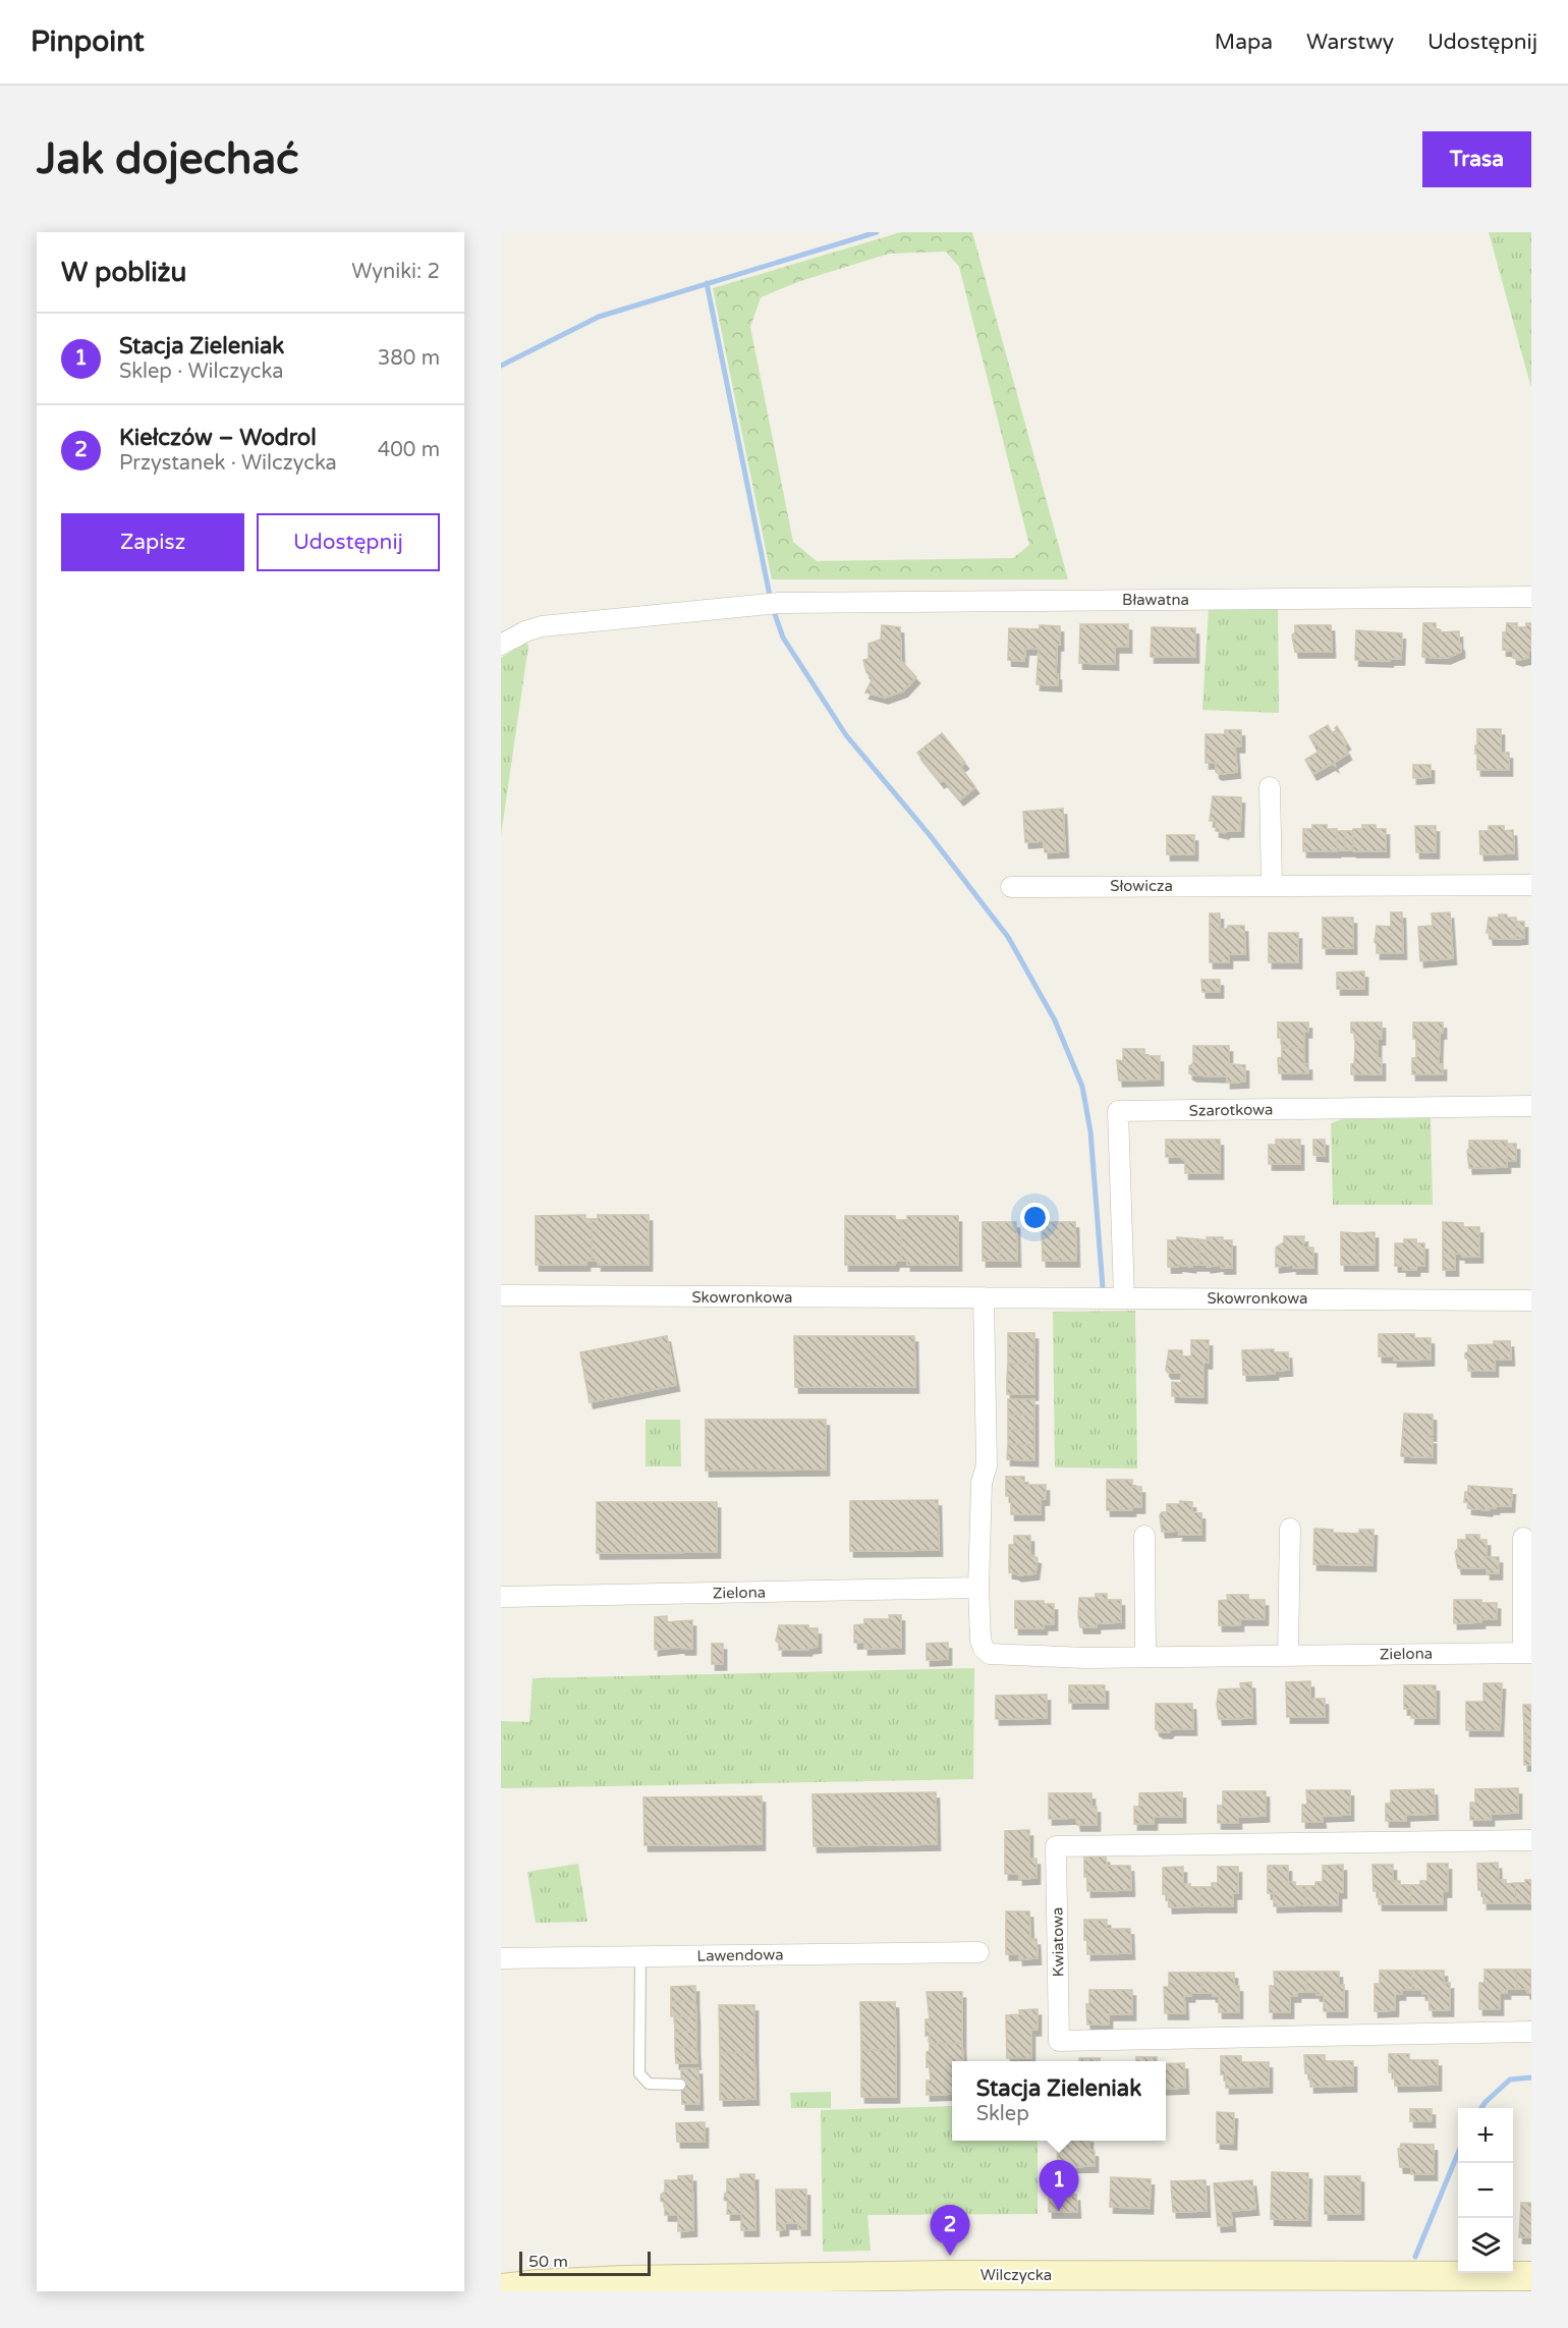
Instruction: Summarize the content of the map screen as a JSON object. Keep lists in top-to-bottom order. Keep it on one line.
{"streets":{"street":["Bławatna","Słowicza","Szarotkowa","Skowronkowa","Zielona","Kwiatowa","Lawendowa","Wilczycka"]},"crossings":[["Szarotkowa","Skowronkowa"],["Skowronkowa","Zielona"]],"scale_bar":"50 m","page":{"header":"Pinpoint","nav":["Mapa","Warstwy","Udostępnij"],"buttons":["Trasa",["Zapisz","Udostępnij"]],"title":"Jak dojechać","heading":["W pobliżu","Wyniki: 2"],"list":[{"mark":"1","name":"Stacja Zieleniak","note":"Sklep · Wilczycka","value":"380 m"},{"mark":"2","name":"Kiełczów – Wodrol","note":"Przystanek · Wilczycka","value":"400 m"}],"popup":["Stacja Zieleniak","Sklep"],"map_buttons":["+","−"],"pins":["1","2"],"scale":"50 m"}}
